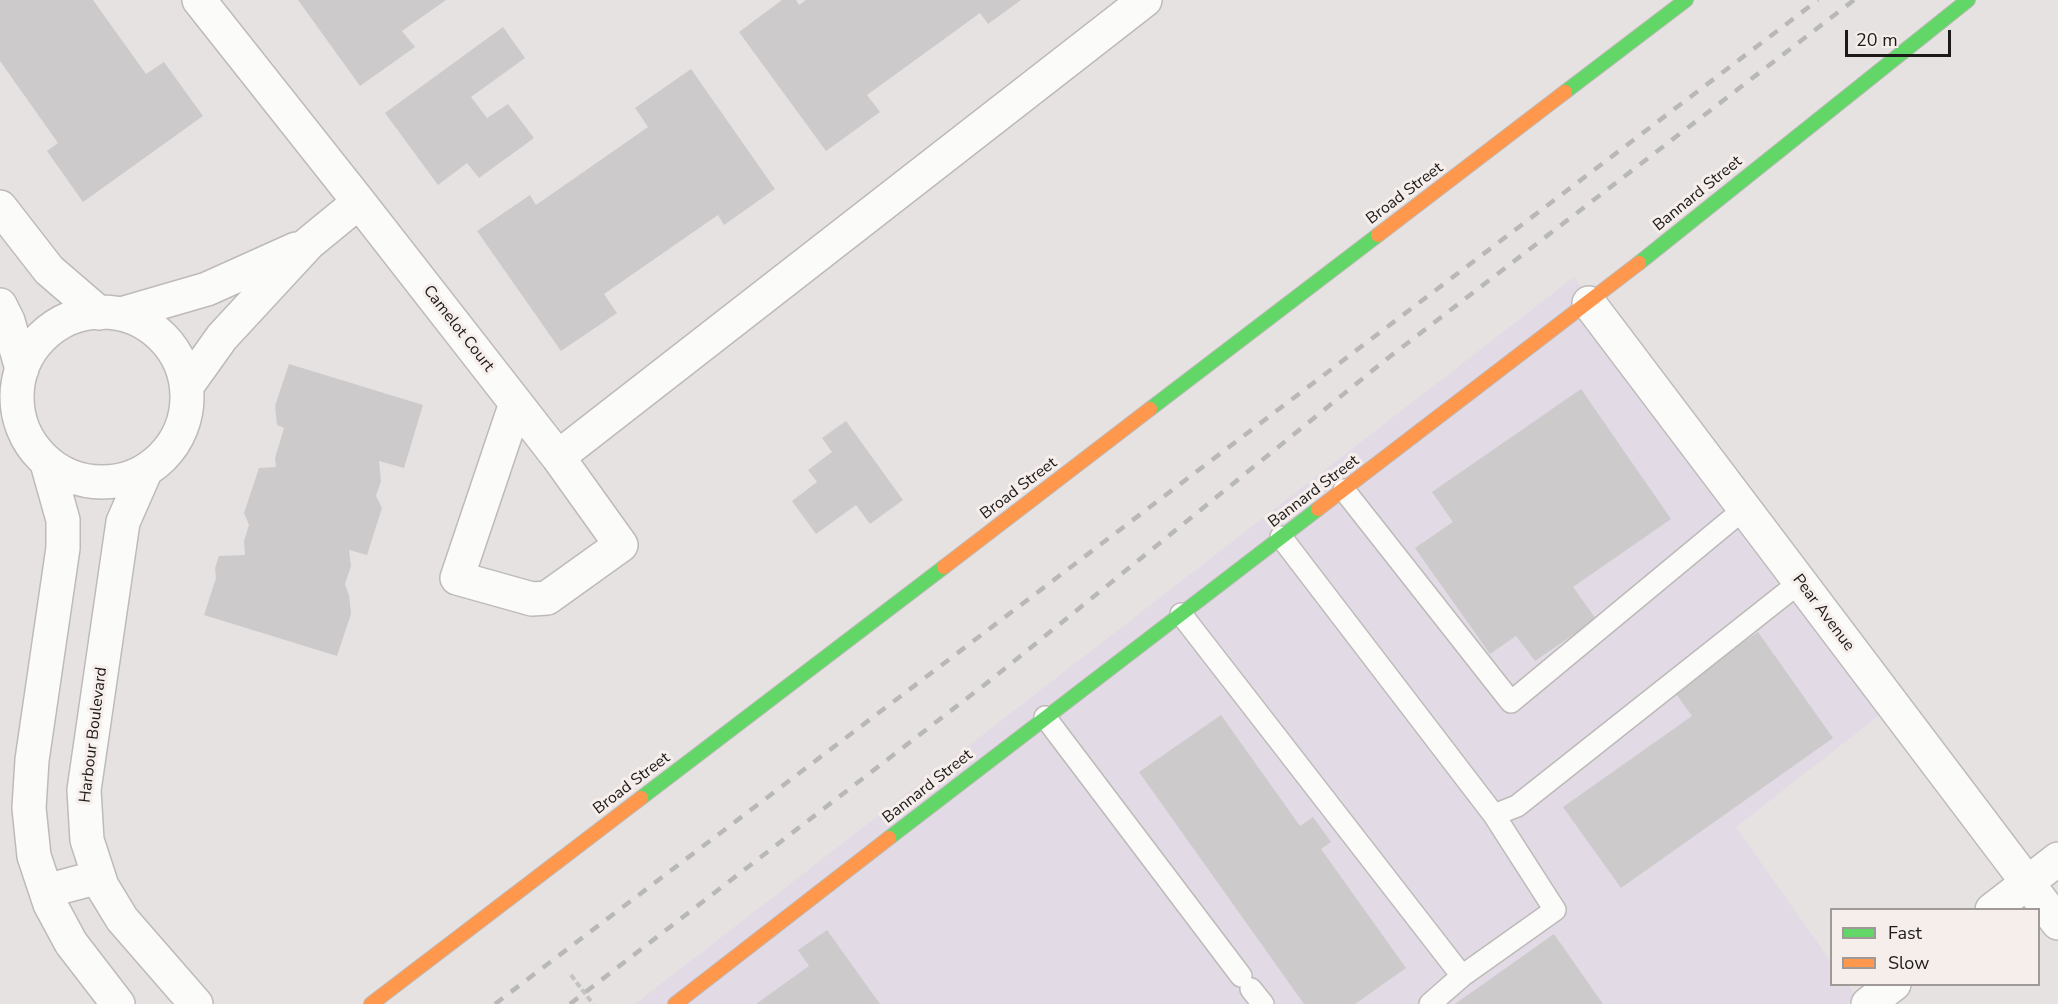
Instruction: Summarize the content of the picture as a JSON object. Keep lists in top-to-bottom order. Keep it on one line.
{"streets":{"street":["Broad Street","Bannard Street","Camelot Court","Pear Avenue","Harbour Boulevard"]},"crossings":[["Bannard Street","Pear Avenue"]],"legend":["Fast","Slow"],"scale_bar":"20 m"}
